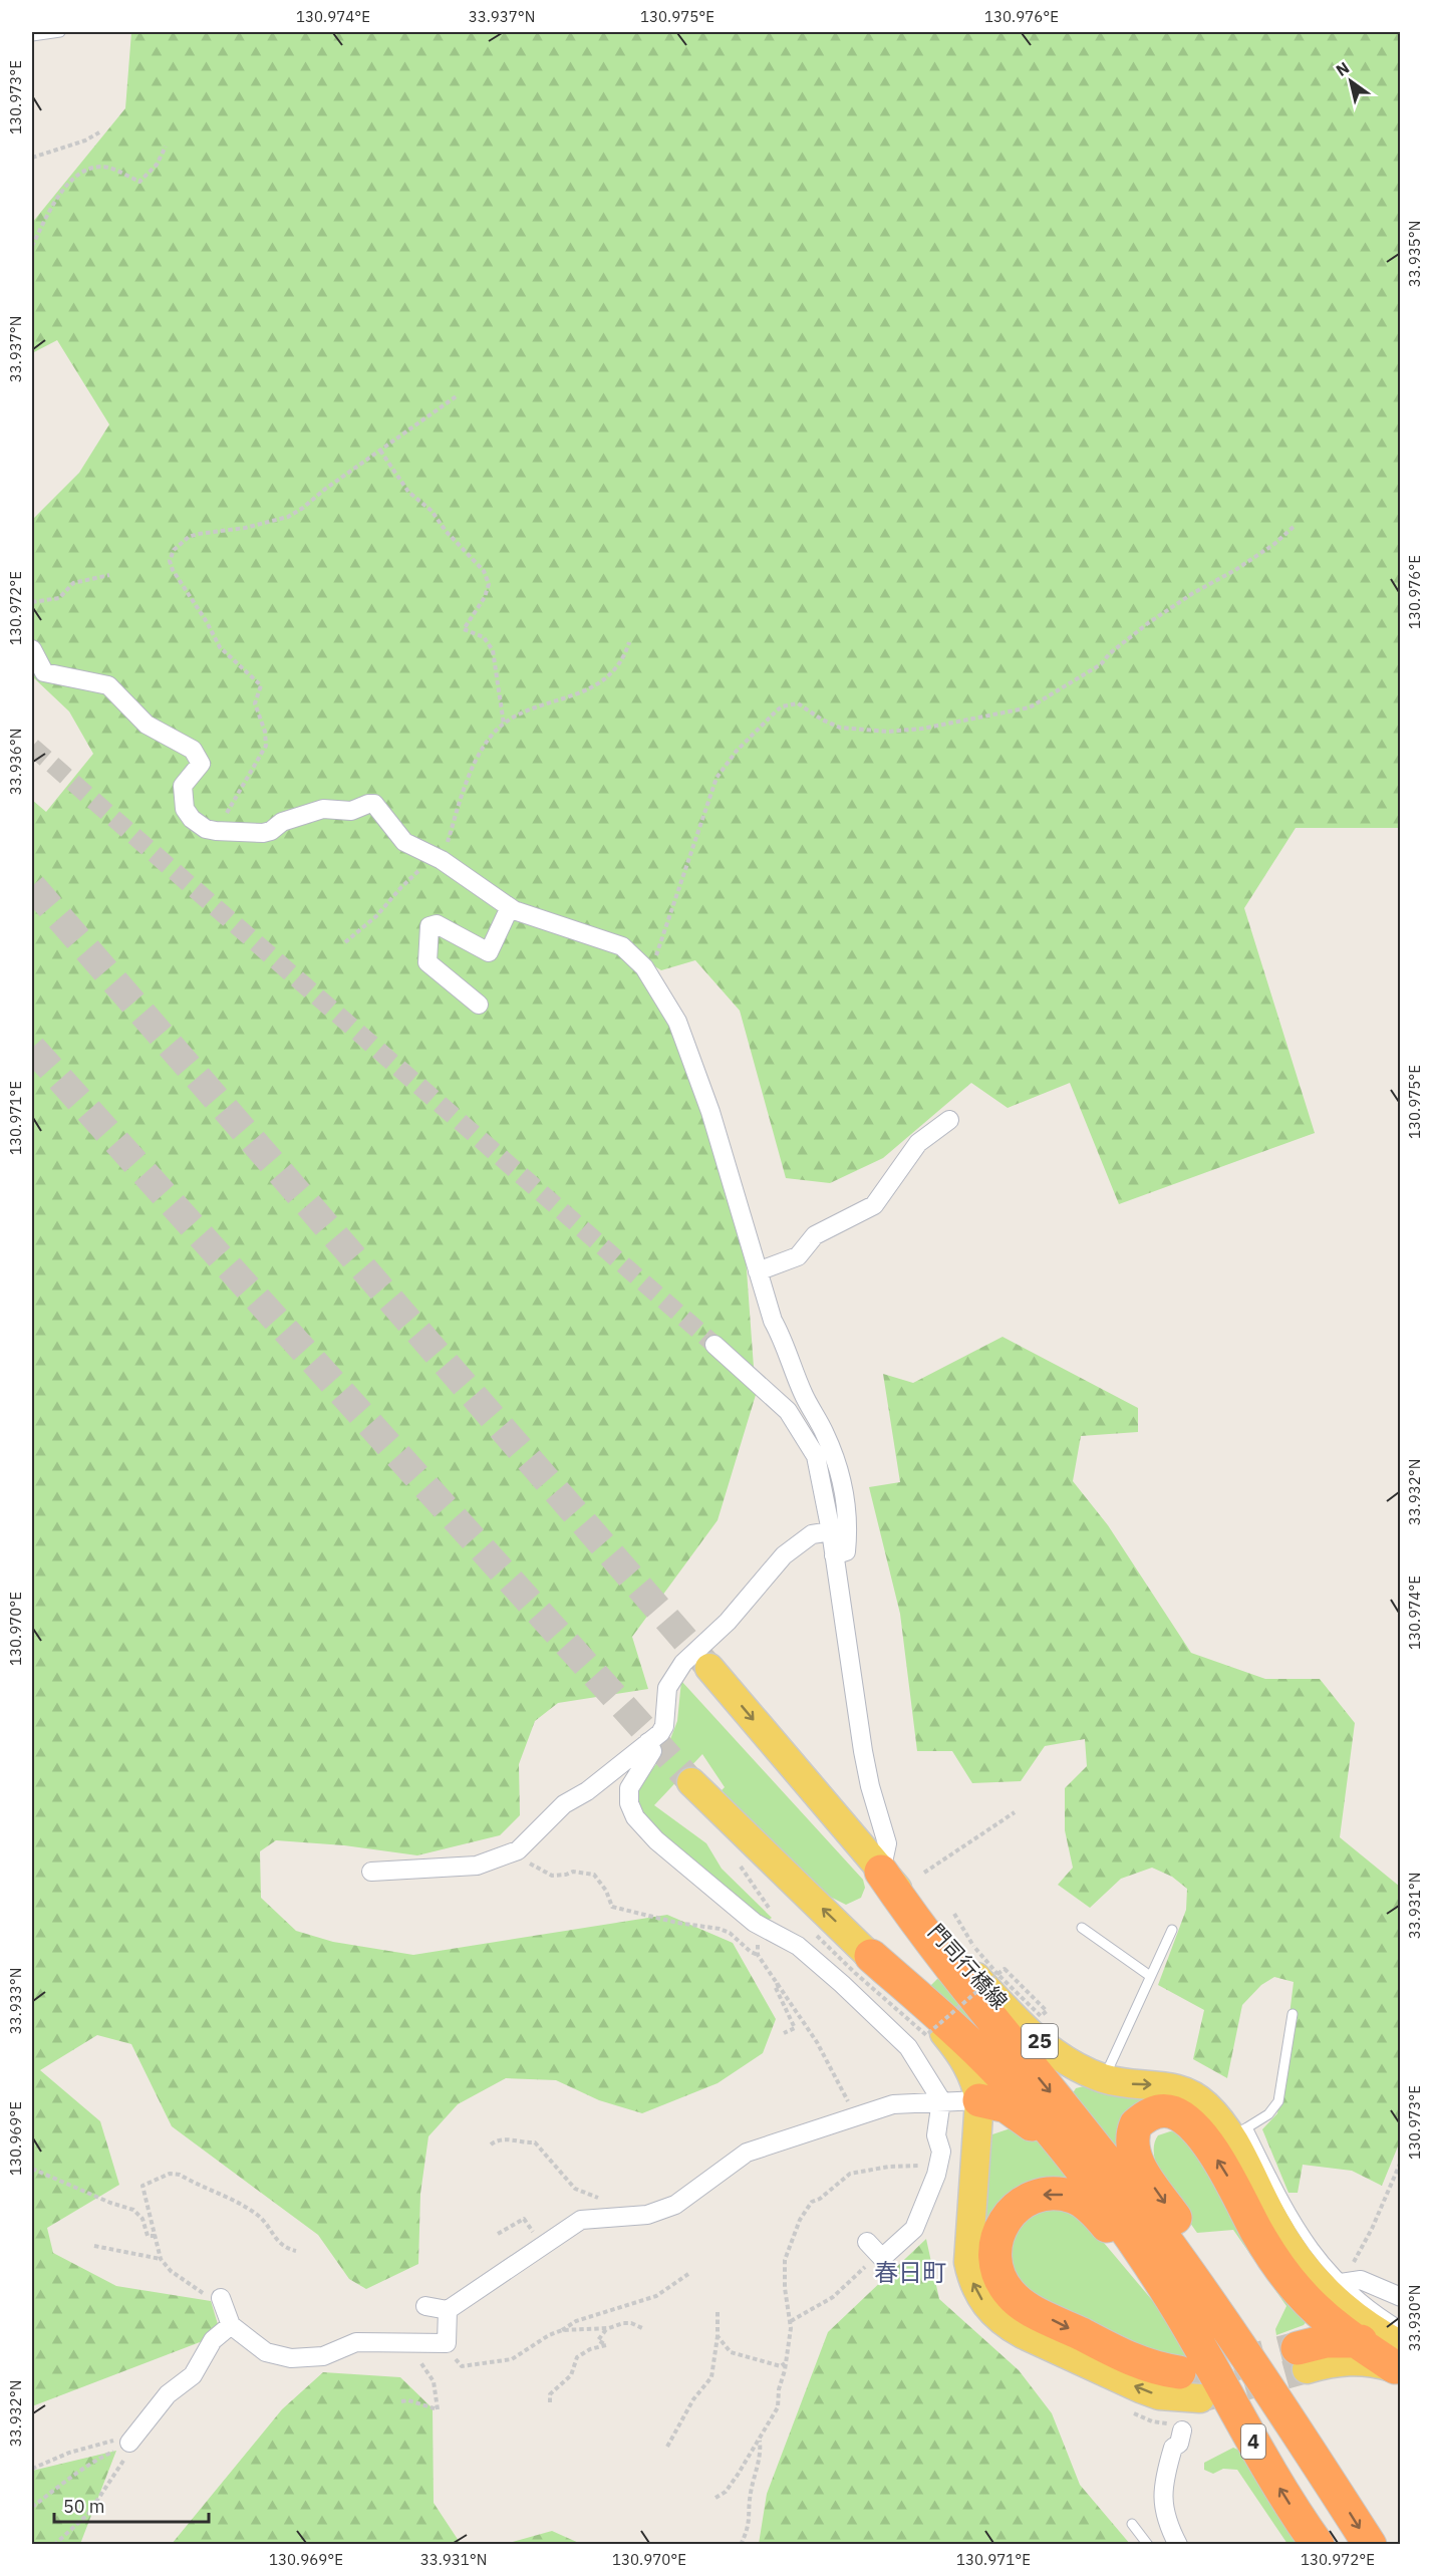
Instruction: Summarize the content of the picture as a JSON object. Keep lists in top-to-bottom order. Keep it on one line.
{"streets":{"highway":["4"],"main road":["門司行橋線","25"]},"districts":["春日町"],"scale_bar":"50 m","north":"top left","coordinates":["130.974°E","33.937°N","130.975°E","130.976°E","130.973°E","33.935°N","130.972°E","33.936°N","130.971°E","33.932°N","130.970°E","33.931°N","33.933°N","130.969°E","33.930°N"]}
